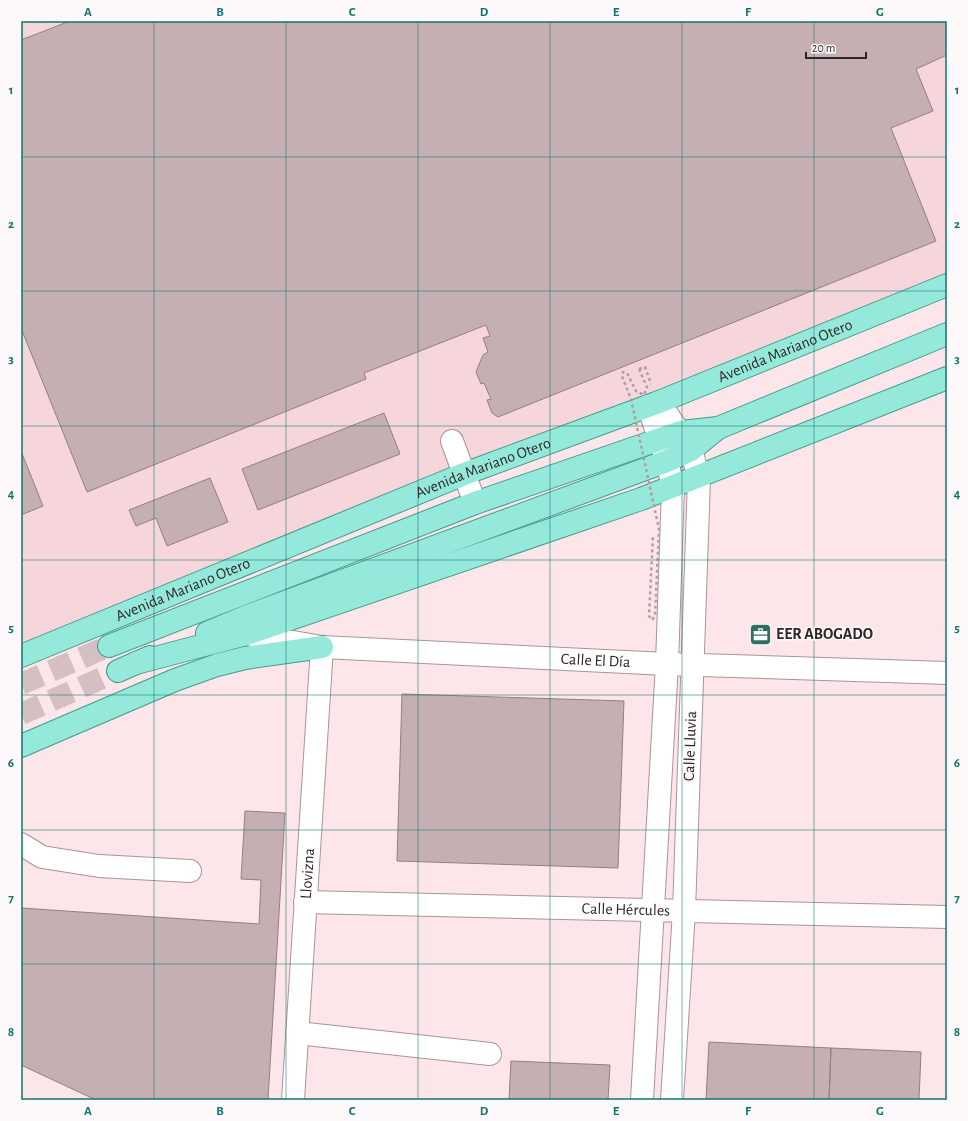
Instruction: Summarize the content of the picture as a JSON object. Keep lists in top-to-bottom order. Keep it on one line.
{"streets":{"main road":["Avenida Mariano Otero"],"street":["Calle El Día","Calle Lluvia","Llovizna","Calle Hércules"]},"crossings":[["Avenida Mariano Otero","Calle El Día"],["Avenida Mariano Otero","Calle Lluvia"],["Calle El Día","Calle Lluvia"],["Calle El Día","Llovizna"],["Calle Lluvia","Calle Hércules"],["Llovizna","Calle Hércules"]],"places":{"office":["EER ABOGADO"]},"scale_bar":"20 m","grid":{"columns":["A","B","C","D","E","F","G"],"rows":["1","2","3","4","5","6","7","8"]}}
